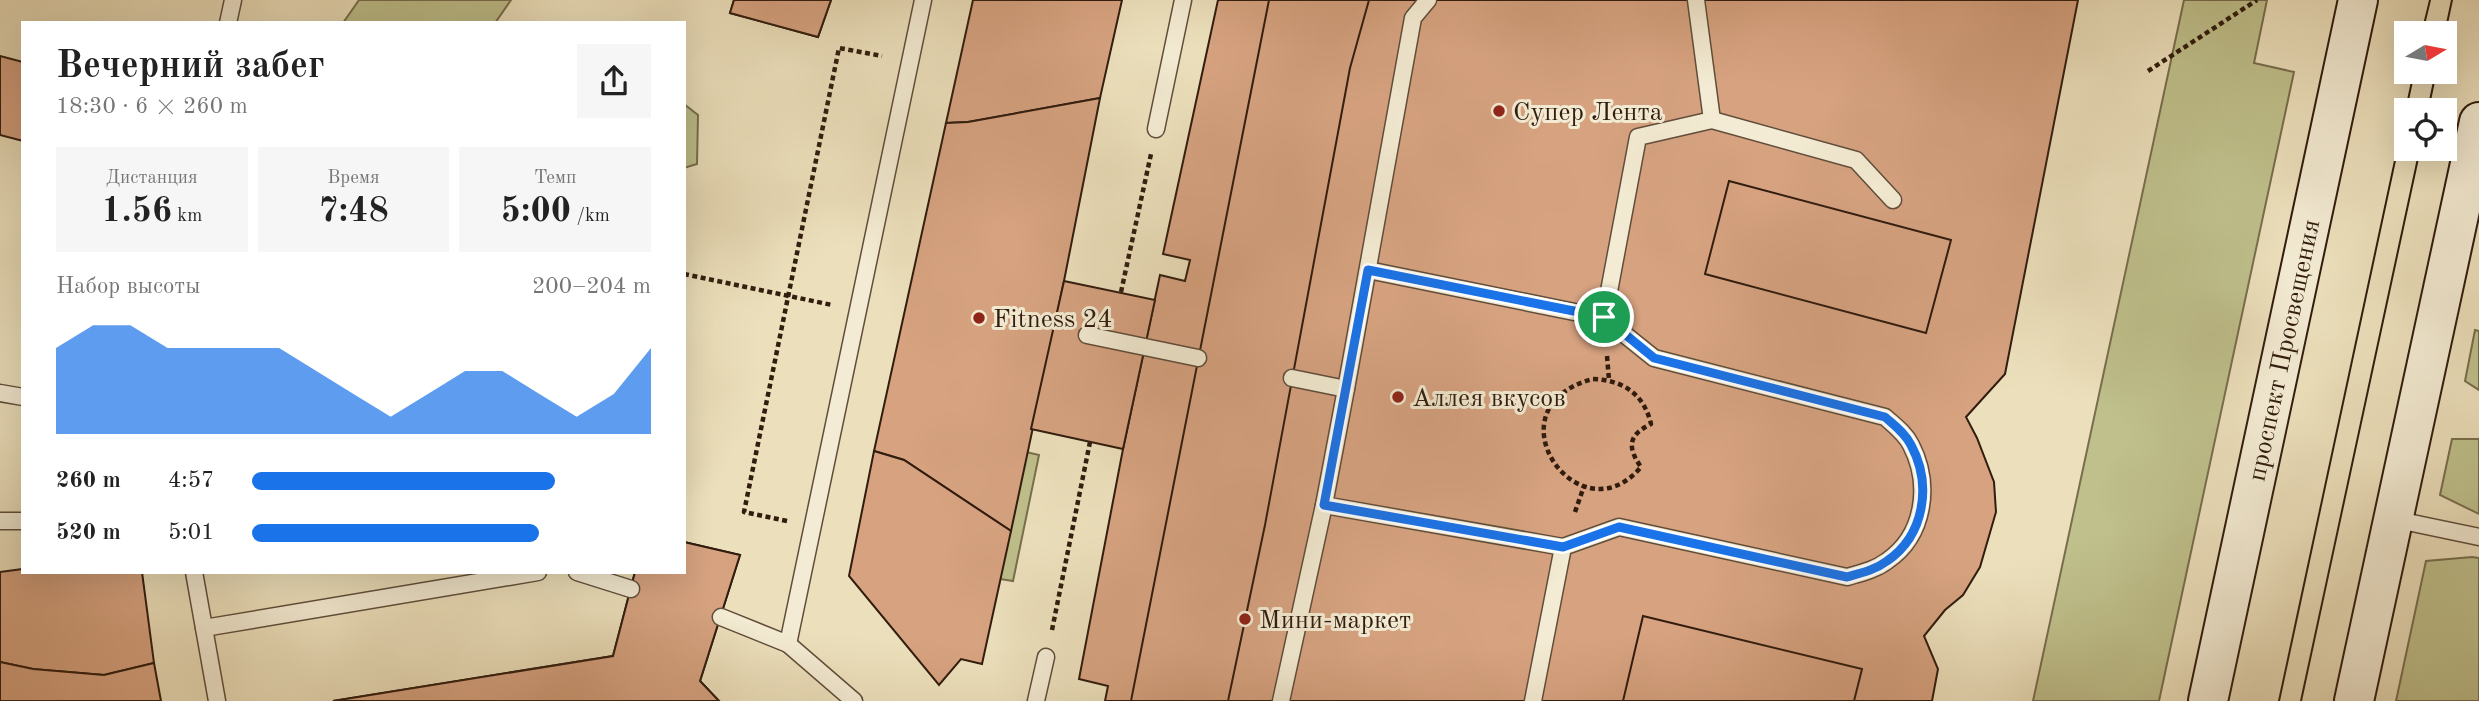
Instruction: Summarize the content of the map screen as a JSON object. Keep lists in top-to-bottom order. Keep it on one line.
{"streets":{"main road":["проспект Просвещения"]},"places":["Супер Лента","Fitness 24","Аллея вкусов","Мини-маркет"],"north":"right","page":{"heading":["Вечерний забег","18:30 · 6 × 260 m"],"stats":[["Дистанция","1.56 km"],["Время","7:48"],["Темп","5:00 /km"]],"chart":["Набор высоты","200–204 m"],"list":[{"name":"260 m","note":"4:57"},{"name":"520 m","note":"5:01"}]}}
